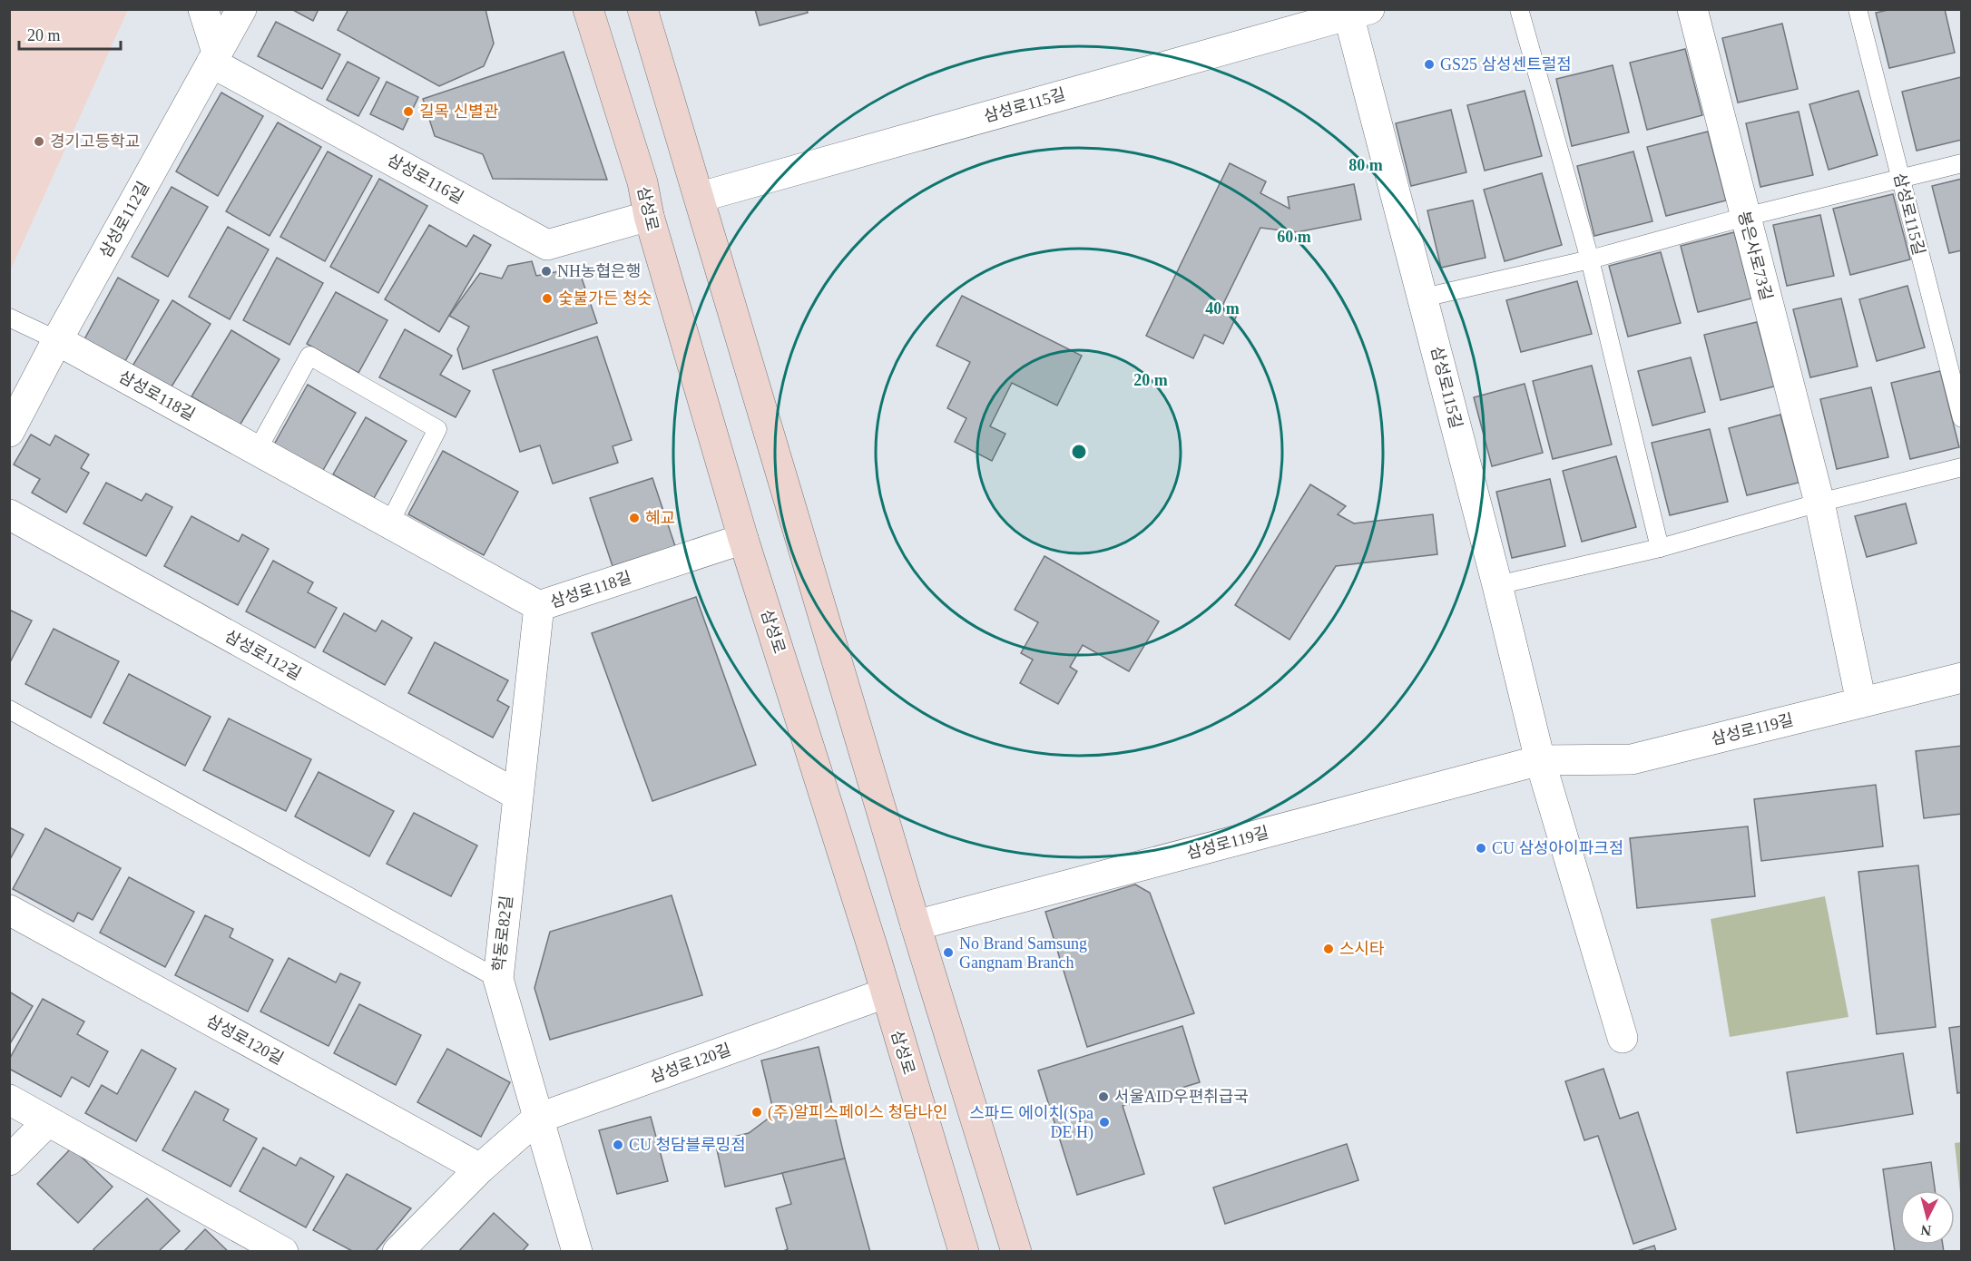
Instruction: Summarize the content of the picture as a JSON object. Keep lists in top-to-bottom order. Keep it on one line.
{"streets":{"main road":["삼성로"],"street":["삼성로115길","삼성로116길","삼성로112길","봉은사로73길","삼성로118길","삼성로119길","학동로82길","삼성로120길"]},"crossings":[["삼성로115길","삼성로119길"],["삼성로116길","삼성로"],["삼성로116길","삼성로112길"],["삼성로","삼성로118길"],["삼성로","삼성로120길"],["삼성로112길","삼성로118길"],["삼성로112길","학동로82길"],["봉은사로73길","삼성로119길"],["삼성로118길","학동로82길"],["학동로82길","삼성로120길"]],"places":["GS25 삼성센트럴점","길목 신별관","경기고등학교","NH농협은행","숯불가든 청숫","혜교","CU 삼성아이파크점","스시타","No Brand Samsung Gangnam Branch","서울AID우편취급국","(주)알피스페이스 청담나인","스파드 에이치(Spa DE H)","CU 청담블루밍점"],"scale_bar":"20 m","north":"bottom","rings":["80 m","60 m","40 m","20 m"]}
